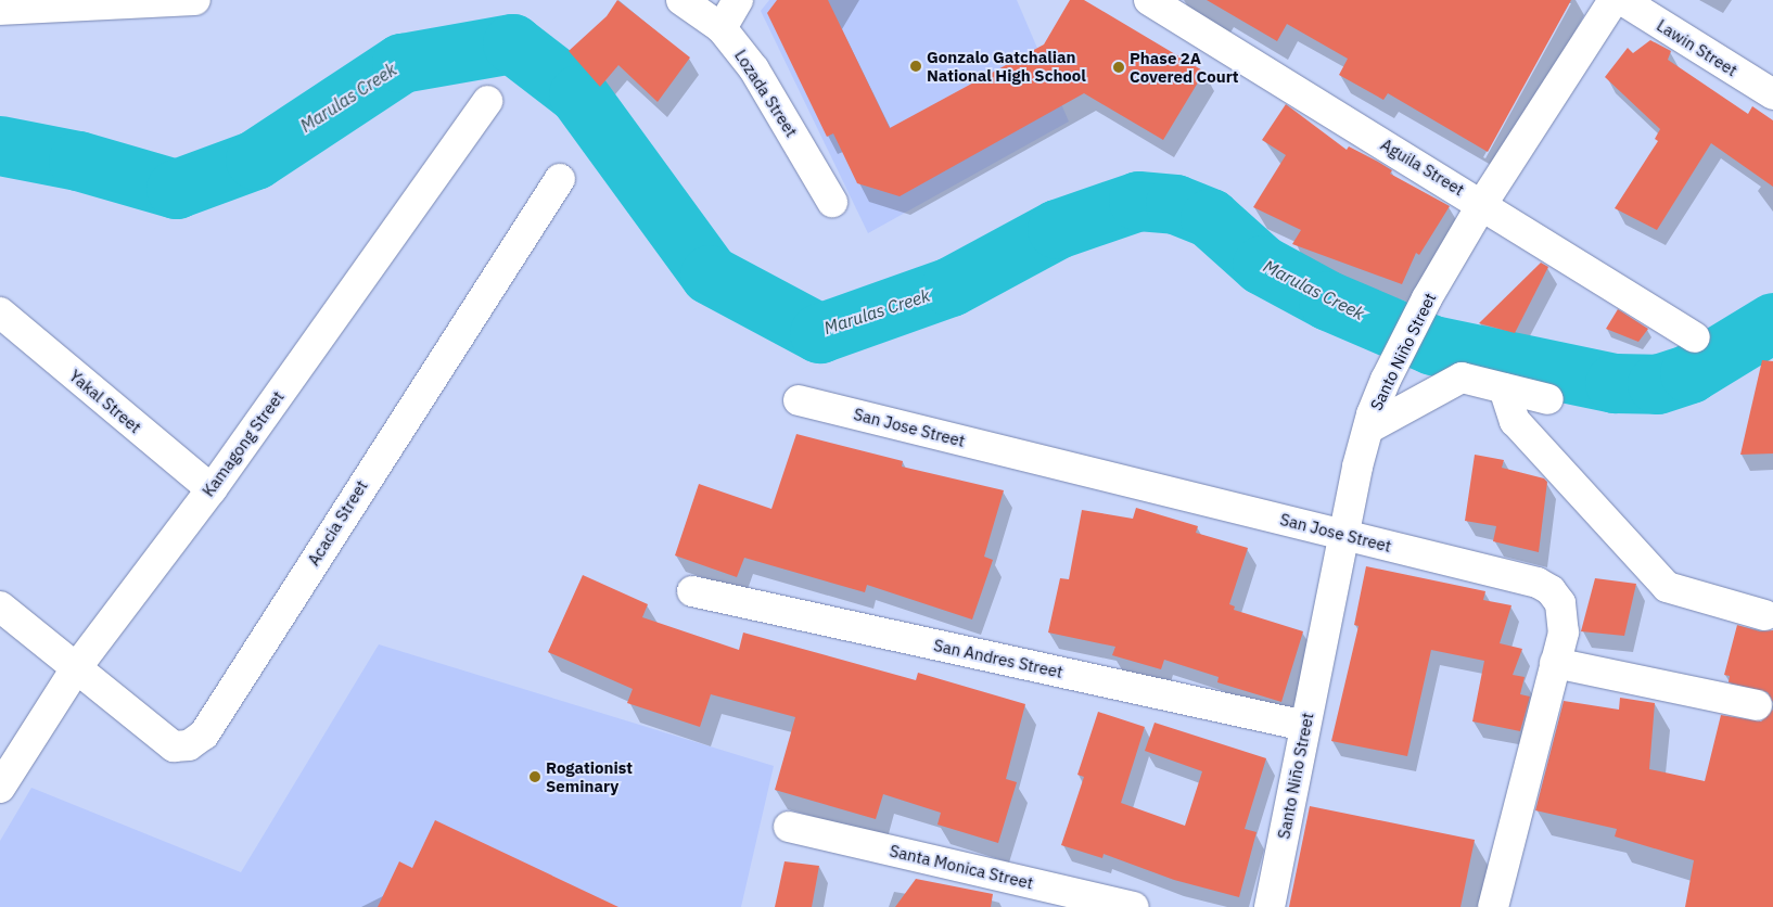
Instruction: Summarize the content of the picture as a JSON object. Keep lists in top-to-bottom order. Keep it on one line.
{"streets":{"street":["Lawin Street","Lozada Street","Aguila Street","Santo Niño Street","Yakal Street","San Jose Street","Kamagong Street","Acacia Street","San Andres Street","Santa Monica Street"]},"crossings":[["Aguila Street","Santo Niño Street"],["Santo Niño Street","San Jose Street"],["Santo Niño Street","San Andres Street"],["Yakal Street","Kamagong Street"],["Kamagong Street","Acacia Street"]],"water":["Marulas Creek"],"places":["Gonzalo Gatchalian National High School","Phase 2A Covered Court","Rogationist Seminary"]}
